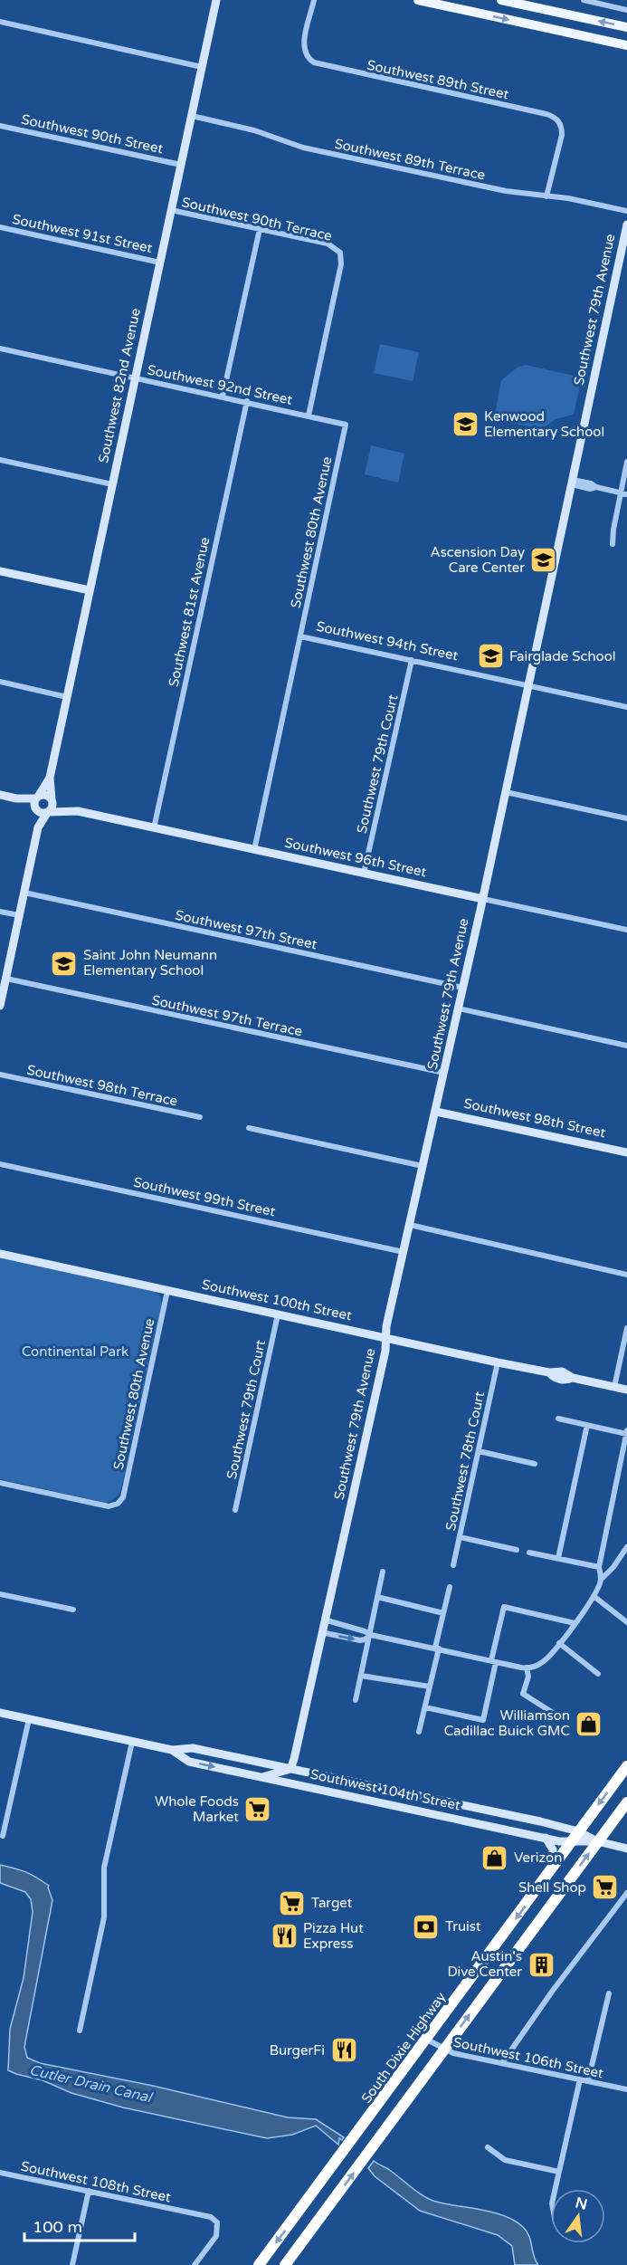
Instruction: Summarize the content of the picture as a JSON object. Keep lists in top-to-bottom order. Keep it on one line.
{"streets":{"highway":["South Dixie Highway"],"street":["Southwest 89th Street","Southwest 90th Street","Southwest 89th Terrace","Southwest 90th Terrace","Southwest 91st Street","Southwest 79th Avenue","Southwest 92nd Street","Southwest 82nd Avenue","Southwest 80th Avenue","Southwest 81st Avenue","Southwest 94th Street","Southwest 79th Court","Southwest 96th Street","Southwest 97th Street","Southwest 97th Terrace","Southwest 98th Terrace","Southwest 98th Street","Southwest 99th Street","Southwest 100th Street","Southwest 78th Court","Southwest 104th Street","Southwest 106th Street","Southwest 108th Street"]},"crossings":[["Southwest 89th Street","Southwest 89th Terrace"],["Southwest 90th Street","Southwest 82nd Avenue"],["Southwest 89th Terrace","Southwest 82nd Avenue"],["Southwest 90th Terrace","Southwest 92nd Street"],["Southwest 90th Terrace","Southwest 82nd Avenue"],["Southwest 90th Terrace","Southwest 80th Avenue"],["Southwest 91st Street","Southwest 82nd Avenue"],["Southwest 79th Avenue","Southwest 94th Street"],["Southwest 79th Avenue","Southwest 96th Street"],["Southwest 79th Avenue","Southwest 97th Street"],["Southwest 79th Avenue","Southwest 97th Terrace"],["Southwest 79th Avenue","Southwest 98th Street"],["Southwest 79th Avenue","Southwest 99th Street"],["Southwest 79th Avenue","Southwest 100th Street"],["Southwest 79th Avenue","Southwest 104th Street"],["Southwest 92nd Street","Southwest 82nd Avenue"],["Southwest 92nd Street","Southwest 80th Avenue"],["Southwest 92nd Street","Southwest 81st Avenue"],["Southwest 82nd Avenue","Southwest 96th Street"],["Southwest 80th Avenue","Southwest 94th Street"],["Southwest 80th Avenue","Southwest 96th Street"],["Southwest 80th Avenue","Southwest 100th Street"],["Southwest 81st Avenue","Southwest 96th Street"],["Southwest 94th Street","Southwest 79th Court"],["Southwest 79th Court","Southwest 96th Street"],["Southwest 79th Court","Southwest 100th Street"],["Southwest 100th Street","Southwest 78th Court"],["Southwest 104th Street","South Dixie Highway"],["South Dixie Highway","Southwest 106th Street"]],"water":["Cutler Drain Canal"],"parks":["Continental Park"],"places":{"school or university":["Kenwood Elementary School","Ascension Day Care Center","Fairglade School","Saint John Neumann Elementary School"],"shop":["Williamson Cadillac Buick GMC","Verizon"],"supermarket":["Whole Foods Market","Shell Shop","Target"],"bank":["Truist"],"restaurant":["Pizza Hut Express","BurgerFi"],"building":["Austin's Dive Center"]},"scale_bar":"100 m","north":"top"}
